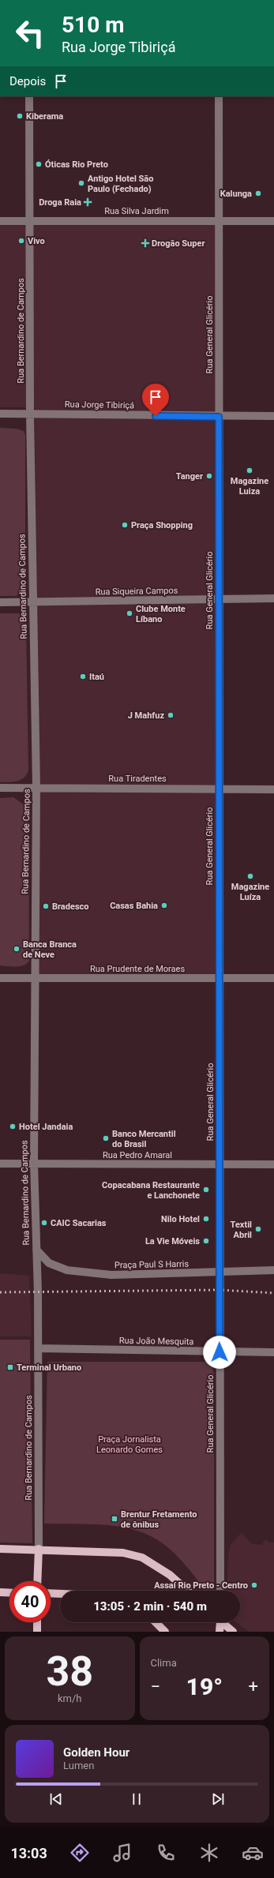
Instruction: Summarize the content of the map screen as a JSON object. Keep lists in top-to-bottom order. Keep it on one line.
{"streets":{"main road":["Rua Bernardino de Campos"],"street":["Rua Silva Jardim","Rua General Glicério","Rua Jorge Tibiriçá","Rua Siqueira Campos","Rua Tiradentes","Rua Prudente de Moraes","Rua Pedro Amaral","Praça Paul S Harris","Rua João Mesquita"]},"crossings":[["Rua Silva Jardim","Rua Bernardino de Campos"],["Rua Silva Jardim","Rua General Glicério"],["Rua Bernardino de Campos","Rua Jorge Tibiriçá"],["Rua Bernardino de Campos","Rua Siqueira Campos"],["Rua Bernardino de Campos","Rua Tiradentes"],["Rua Bernardino de Campos","Rua Prudente de Moraes"],["Rua Bernardino de Campos","Rua Pedro Amaral"],["Rua Bernardino de Campos","Praça Paul S Harris"],["Rua Bernardino de Campos","Rua João Mesquita"],["Rua General Glicério","Rua Jorge Tibiriçá"],["Rua General Glicério","Rua Siqueira Campos"],["Rua General Glicério","Rua Tiradentes"],["Rua General Glicério","Rua Prudente de Moraes"],["Rua General Glicério","Rua Pedro Amaral"],["Rua General Glicério","Praça Paul S Harris"],["Rua General Glicério","Rua João Mesquita"]],"parks":["Praça Jornalista Leonardo Gomes"],"places":{"other":["Kiberama","Óticas Rio Preto","Antigo Hotel São Paulo (Fechado)","Kalunga","Vivo","Magazine Luiza","Tanger","Praça Shopping","Clube Monte Líbano","Itaú","J Mahfuz","Magazine Luíza","Casas Bahia","Bradesco","Banca Branca de Neve","Hotel Jandaia","Banco Mercantil do Brasil","Copacabana Restaurante e Lanchonete","Nilo Hotel","CAIC Sacarias","Textil Abril","La Vie Móveis","Assaí Rio Preto - Centro"],"health":["Droga Raia","Drogão Super"],"transit":["Terminal Urbano","Brentur Fretamento de ônibus"]},"page":{"turn":["510 m","Rua Jorge Tibiriçá"],"then":"Depois","limit":"40","trip":"13:05 · 2 min · 540 m","tile":[["38","km/h"],"Clima"],"heat":["−","19°","+"],"song":["Golden Hour","Lumen"],"tabs":"13:03"}}
